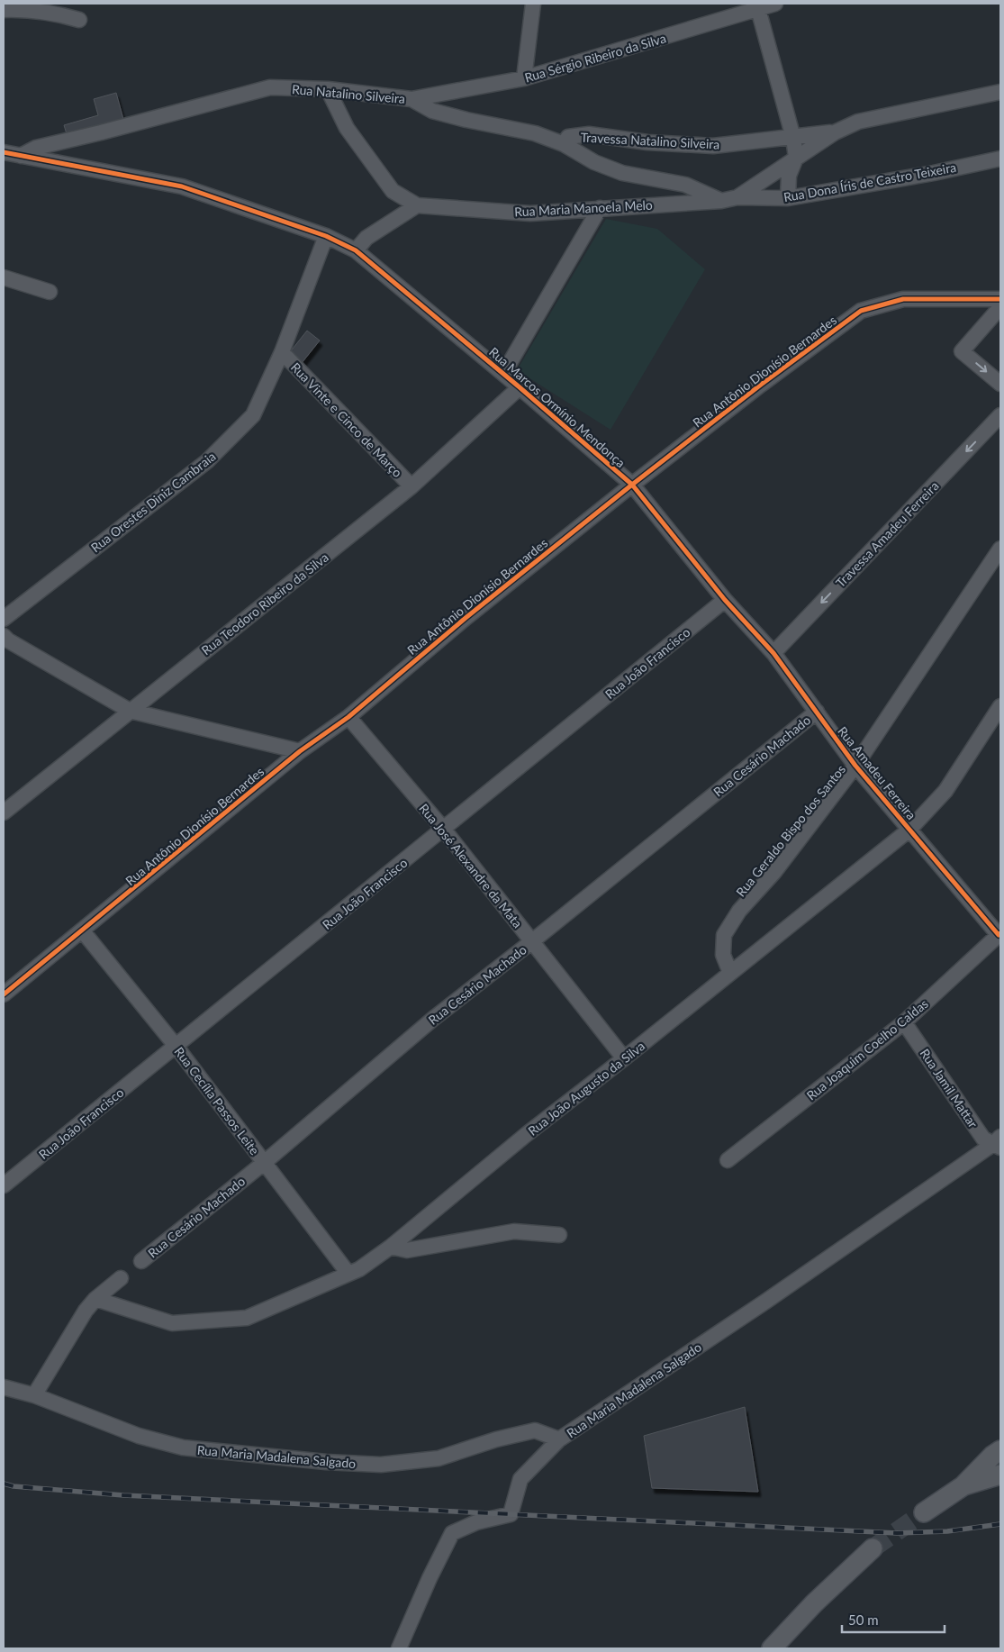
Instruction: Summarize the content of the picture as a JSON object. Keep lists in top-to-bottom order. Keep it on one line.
{"streets":{"street":["Rua Sérgio Ribeiro da Silva","Rua Natalino Silveira","Travessa Natalino Silveira","Rua Dona Íris de Castro Teixeira","Rua Maria Manoela Melo","Rua Antônio Dionísio Bernardes","Rua Marcos Ormínio Mendonça","Rua Vinte e Cinco de Março","Rua Orestes Diniz Cambraia","Travessa Amadeu Ferreira","Rua Teodoro Ribeiro da Silva","Rua João Francisco","Rua Cesário Machado","Rua Amadeu Ferreira","Rua Geraldo Bispo dos Santos","Rua José Alexandre da Mata","Rua Joaquim Coelho Caldas","Rua João Augusto da Silva","Rua Jamil Mattar","Rua Cecília Passos Leite","Rua Maria Madalena Salgado"]},"crossings":[["Rua Sérgio Ribeiro da Silva","Rua Natalino Silveira"],["Rua Natalino Silveira","Travessa Natalino Silveira"],["Rua Natalino Silveira","Rua Maria Manoela Melo"],["Rua Natalino Silveira","Rua Marcos Ormínio Mendonça"],["Rua Dona Íris de Castro Teixeira","Rua Maria Manoela Melo"],["Rua Antônio Dionísio Bernardes","Rua Marcos Ormínio Mendonça"],["Rua Antônio Dionísio Bernardes","Rua José Alexandre da Mata"],["Rua Antônio Dionísio Bernardes","Rua Cecília Passos Leite"],["Rua Marcos Ormínio Mendonça","Rua Orestes Diniz Cambraia"],["Rua Marcos Ormínio Mendonça","Rua Teodoro Ribeiro da Silva"],["Rua Marcos Ormínio Mendonça","Rua João Francisco"],["Rua Marcos Ormínio Mendonça","Rua Amadeu Ferreira"],["Rua Vinte e Cinco de Março","Rua Orestes Diniz Cambraia"],["Rua Vinte e Cinco de Março","Rua Teodoro Ribeiro da Silva"],["Travessa Amadeu Ferreira","Rua Amadeu Ferreira"],["Rua João Francisco","Rua Amadeu Ferreira"],["Rua João Francisco","Rua José Alexandre da Mata"],["Rua João Francisco","Rua Cecília Passos Leite"],["Rua Cesário Machado","Rua Amadeu Ferreira"],["Rua Cesário Machado","Rua José Alexandre da Mata"],["Rua Cesário Machado","Rua Cecília Passos Leite"],["Rua Amadeu Ferreira","Rua Geraldo Bispo dos Santos"],["Rua Amadeu Ferreira","Rua Joaquim Coelho Caldas"],["Rua Amadeu Ferreira","Rua João Augusto da Silva"],["Rua Geraldo Bispo dos Santos","Rua João Augusto da Silva"],["Rua José Alexandre da Mata","Rua João Augusto da Silva"],["Rua Joaquim Coelho Caldas","Rua Jamil Mattar"],["Rua João Augusto da Silva","Rua Cecília Passos Leite"],["Rua Jamil Mattar","Rua Maria Madalena Salgado"]],"one_way":["Travessa Amadeu Ferreira"],"scale_bar":"50 m"}
